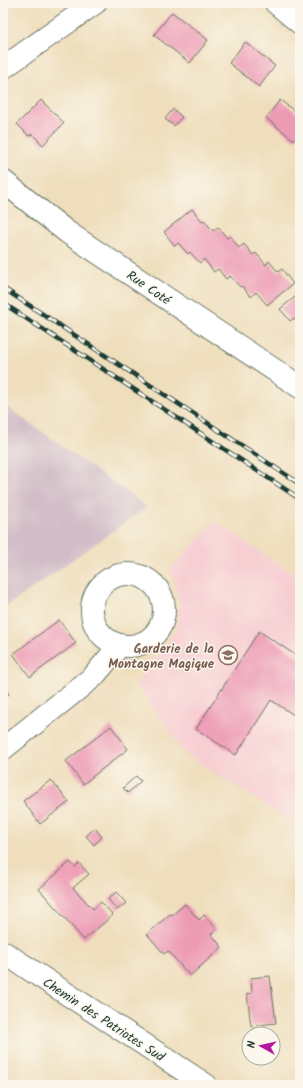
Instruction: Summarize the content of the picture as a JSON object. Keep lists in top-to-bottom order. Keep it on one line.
{"streets":{"street":["Rue Coté","Chemin des Patriotes Sud"]},"places":{"school or university":["Garderie de la Montagne Magique"]},"north":"left"}
